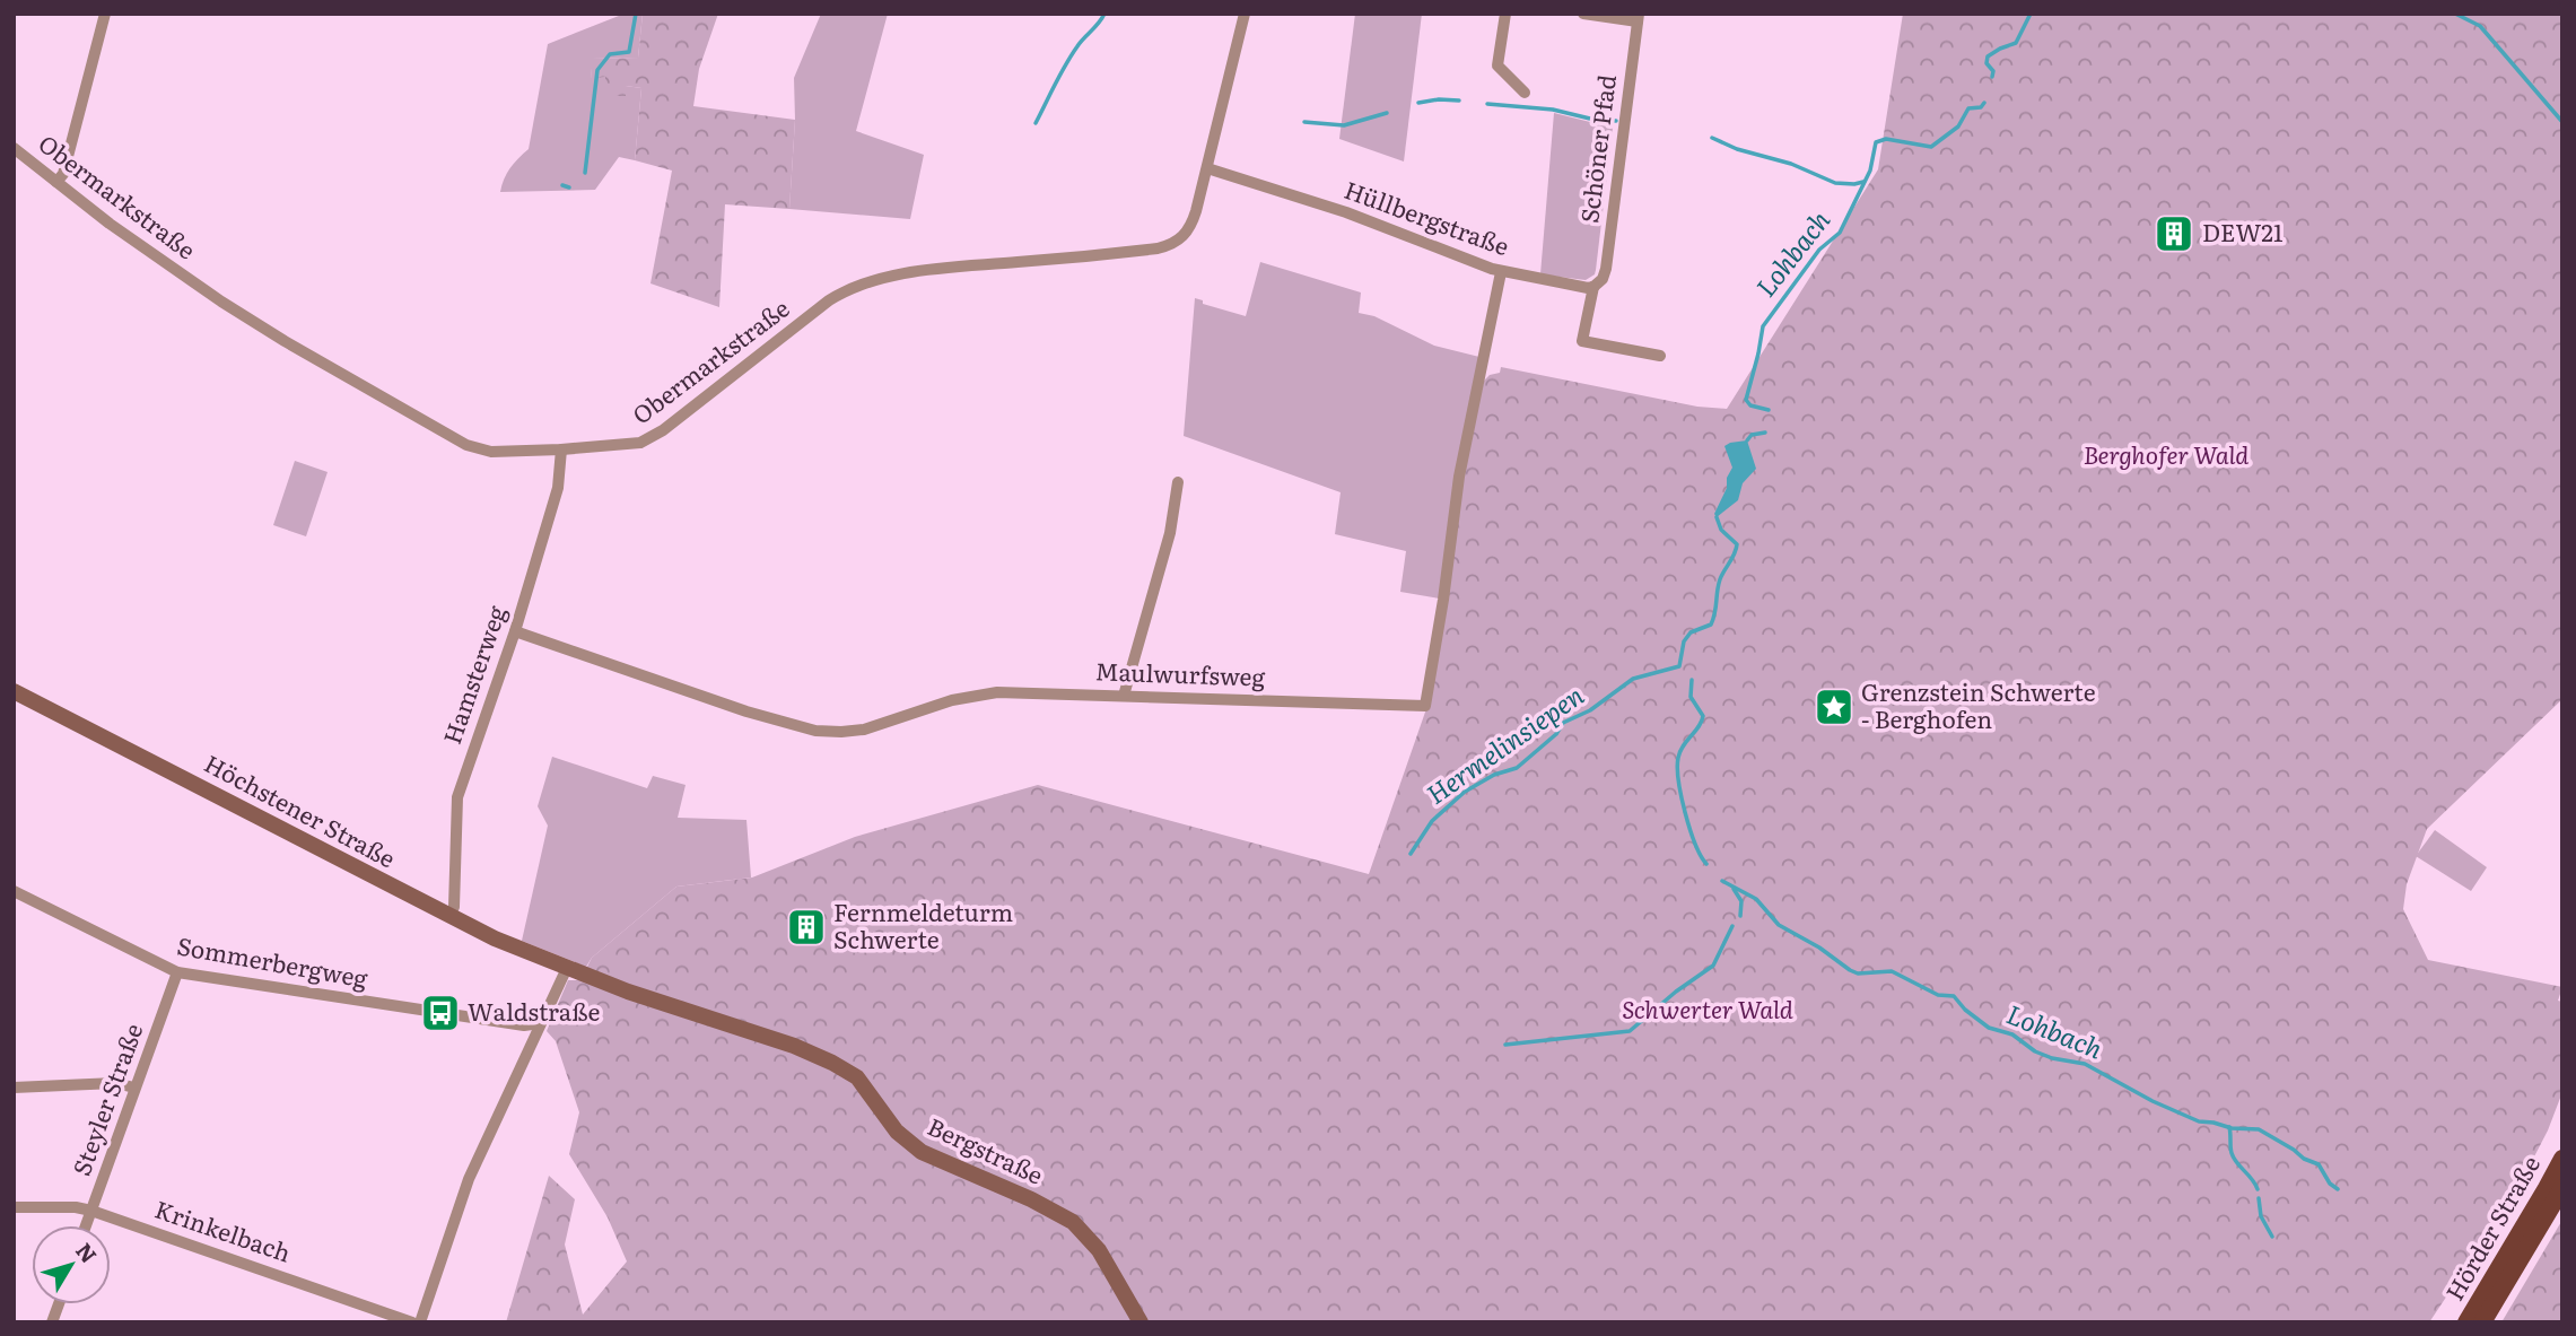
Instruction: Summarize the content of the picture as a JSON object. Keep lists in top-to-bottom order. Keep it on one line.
{"streets":{"main road":["Höchstener Straße","Bergstraße","Hörder Straße"],"street":["Schöner Pfad","Obermarkstraße","Hüllbergstraße","Hamsterweg","Maulwurfsweg","Sommerbergweg","Steyler Straße","Krinkelbach"]},"crossings":[["Schöner Pfad","Hüllbergstraße"],["Obermarkstraße","Hüllbergstraße"],["Obermarkstraße","Hamsterweg"],["Hüllbergstraße","Maulwurfsweg"],["Hamsterweg","Maulwurfsweg"],["Hamsterweg","Höchstener Straße"],["Höchstener Straße","Bergstraße"],["Sommerbergweg","Steyler Straße"],["Steyler Straße","Krinkelbach"]],"water":["Lohbach","Hermelinsiepen"],"parks":["Berghofer Wald","Schwerter Wald"],"places":{"building":["DEW21","Fernmeldeturm Schwerte"],"place":["Grenzstein Schwerte - Berghofen"],"bus stop":["Waldstraße"]},"north":"top right"}
